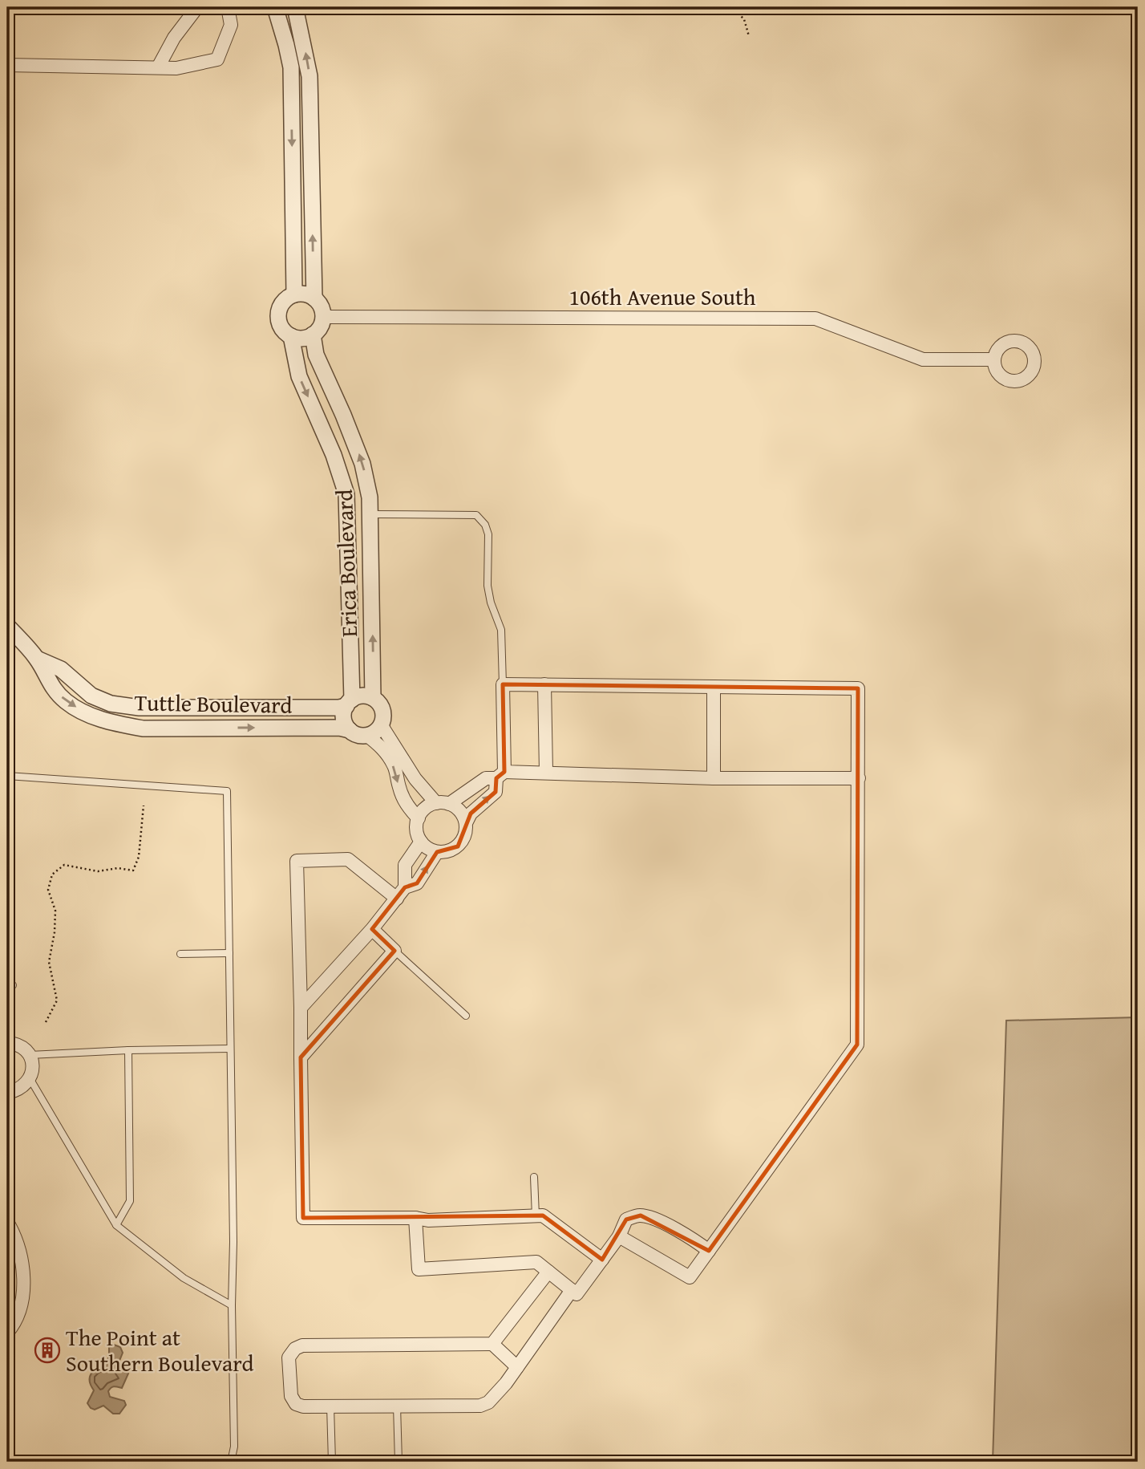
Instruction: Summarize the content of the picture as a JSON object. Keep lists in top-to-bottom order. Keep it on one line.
{"streets":{"street":["106th Avenue South","Erica Boulevard","Tuttle Boulevard"]},"crossings":[["106th Avenue South","Erica Boulevard"],["Erica Boulevard","Tuttle Boulevard"]],"places":{"building":["The Point at Southern Boulevard"]}}
